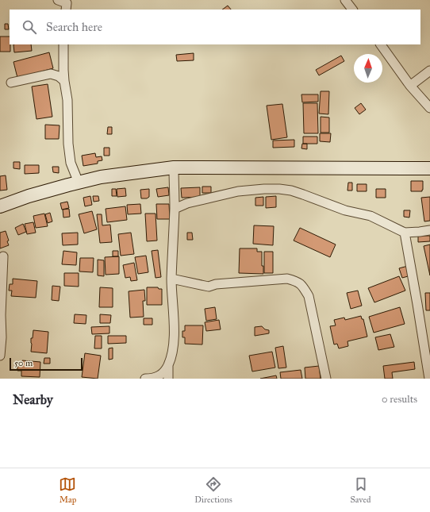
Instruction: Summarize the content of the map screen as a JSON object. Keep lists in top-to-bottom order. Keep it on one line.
{"scale_bar":"50 m","north":"top","page":{"search":"Search here","scale":"50 m","heading":["Nearby","0 results"],"nav":["Map","Directions","Saved"]}}
